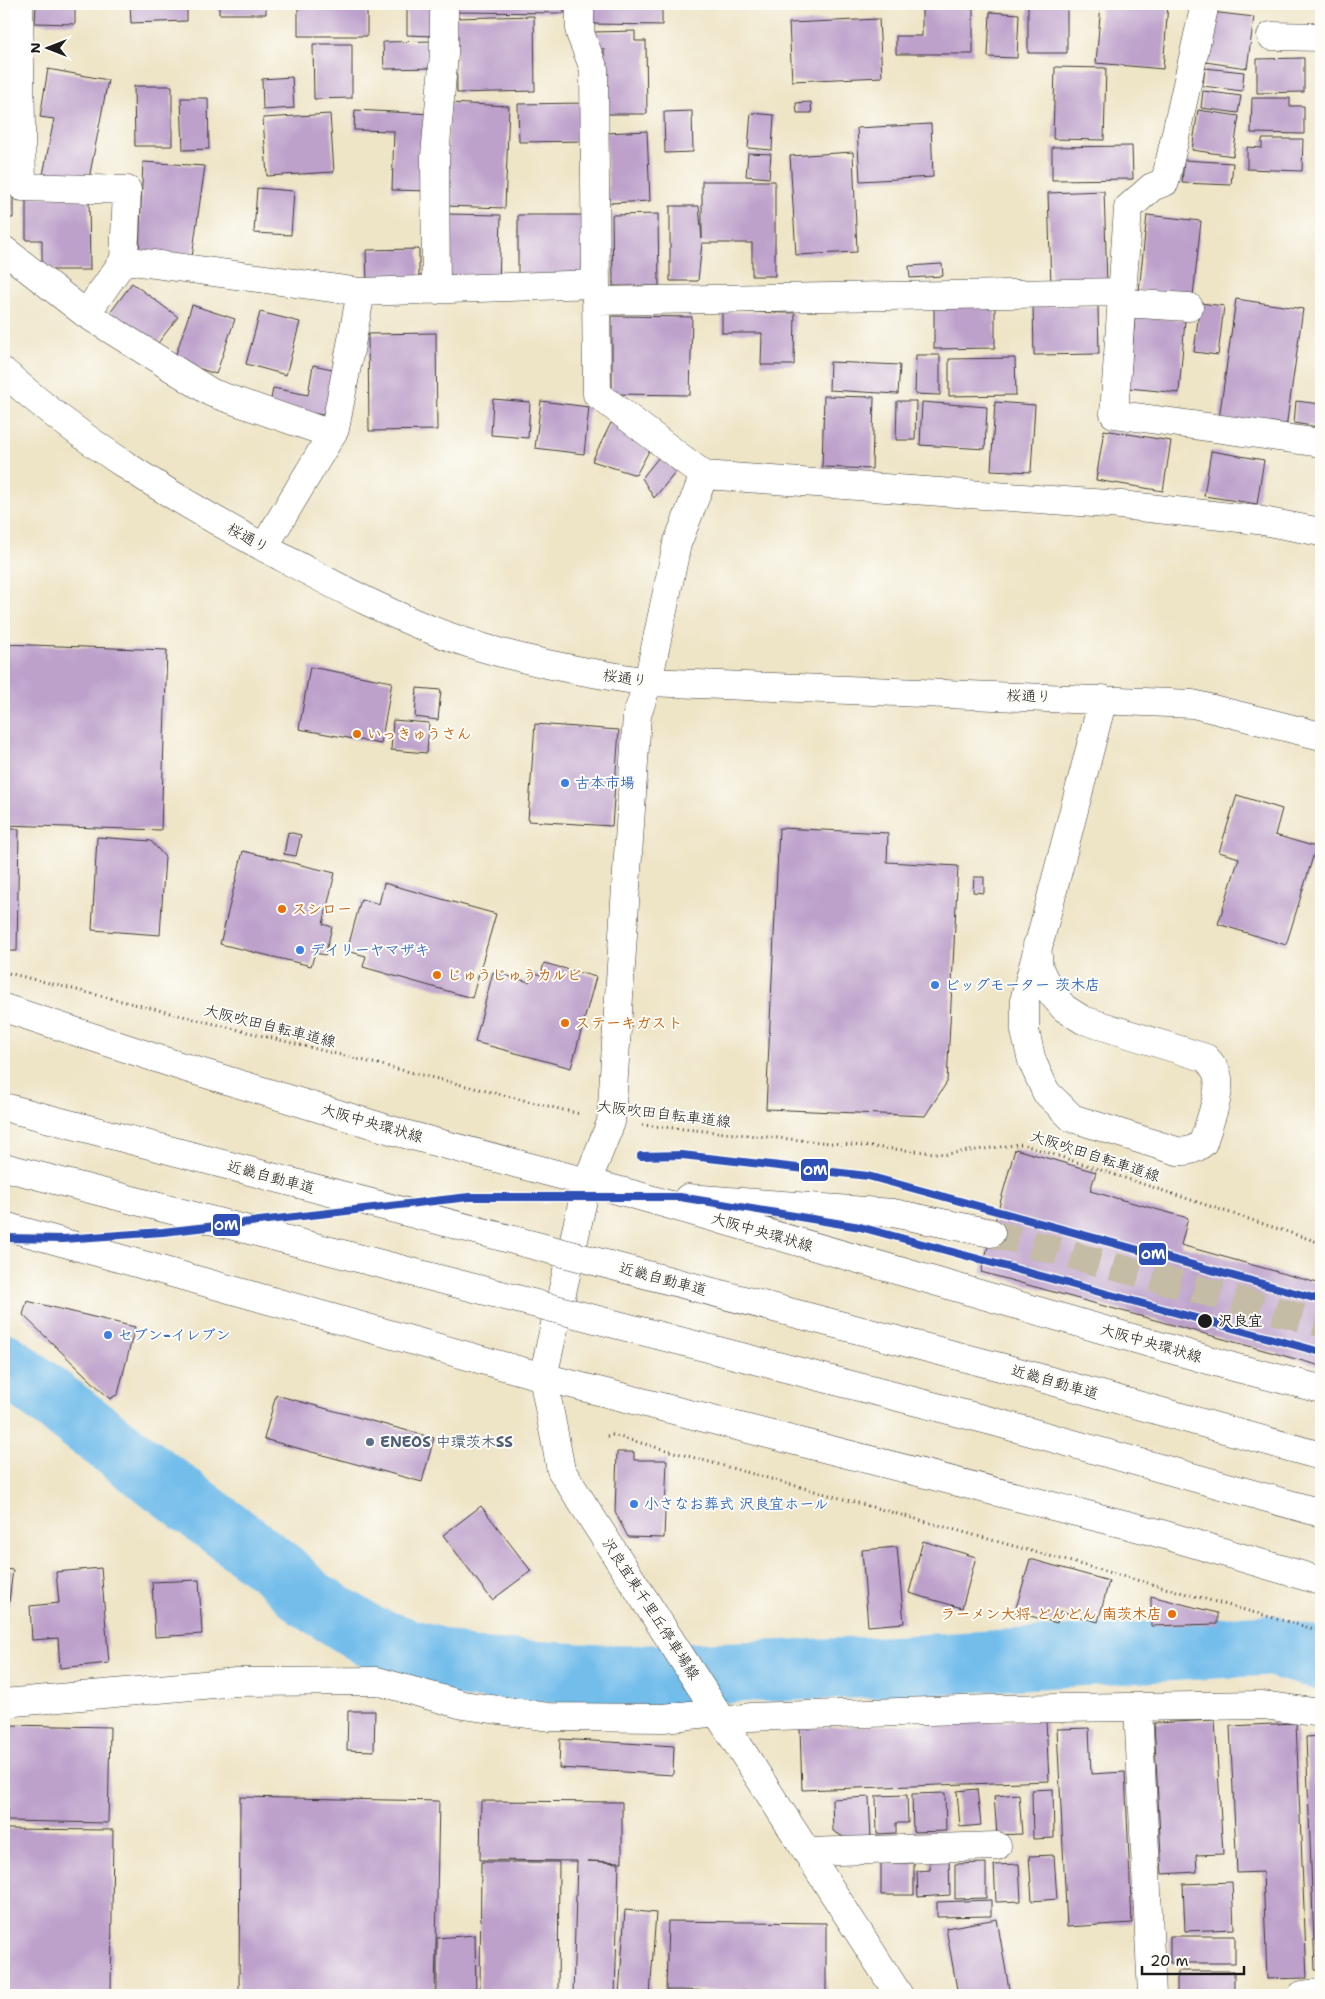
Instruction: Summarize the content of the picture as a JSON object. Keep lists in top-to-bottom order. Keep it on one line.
{"streets":{"main road":["桜通り","大阪中央環状線","近畿自動車道","沢良宜東千里丘停車場線"],"path":["大阪吹田自転車道線"]},"crossings":[["桜通り","沢良宜東千里丘停車場線"],["大阪吹田自転車道線","沢良宜東千里丘停車場線"],["大阪中央環状線","沢良宜東千里丘停車場線"]],"places":["いっきゅうさん","古本市場","スシロー","デイリーヤマザキ","じゅうじゅうカルビ","ビッグモーター 茨木店","ステーキガスト","沢良宜","セブン-イレブン","ENEOS 中環茨木SS","小さなお葬式 沢良宜ホール","ラーメン大将 どんどん 南茨木店"],"lines":["transit line OM"],"scale_bar":"20 m","north":"left"}
